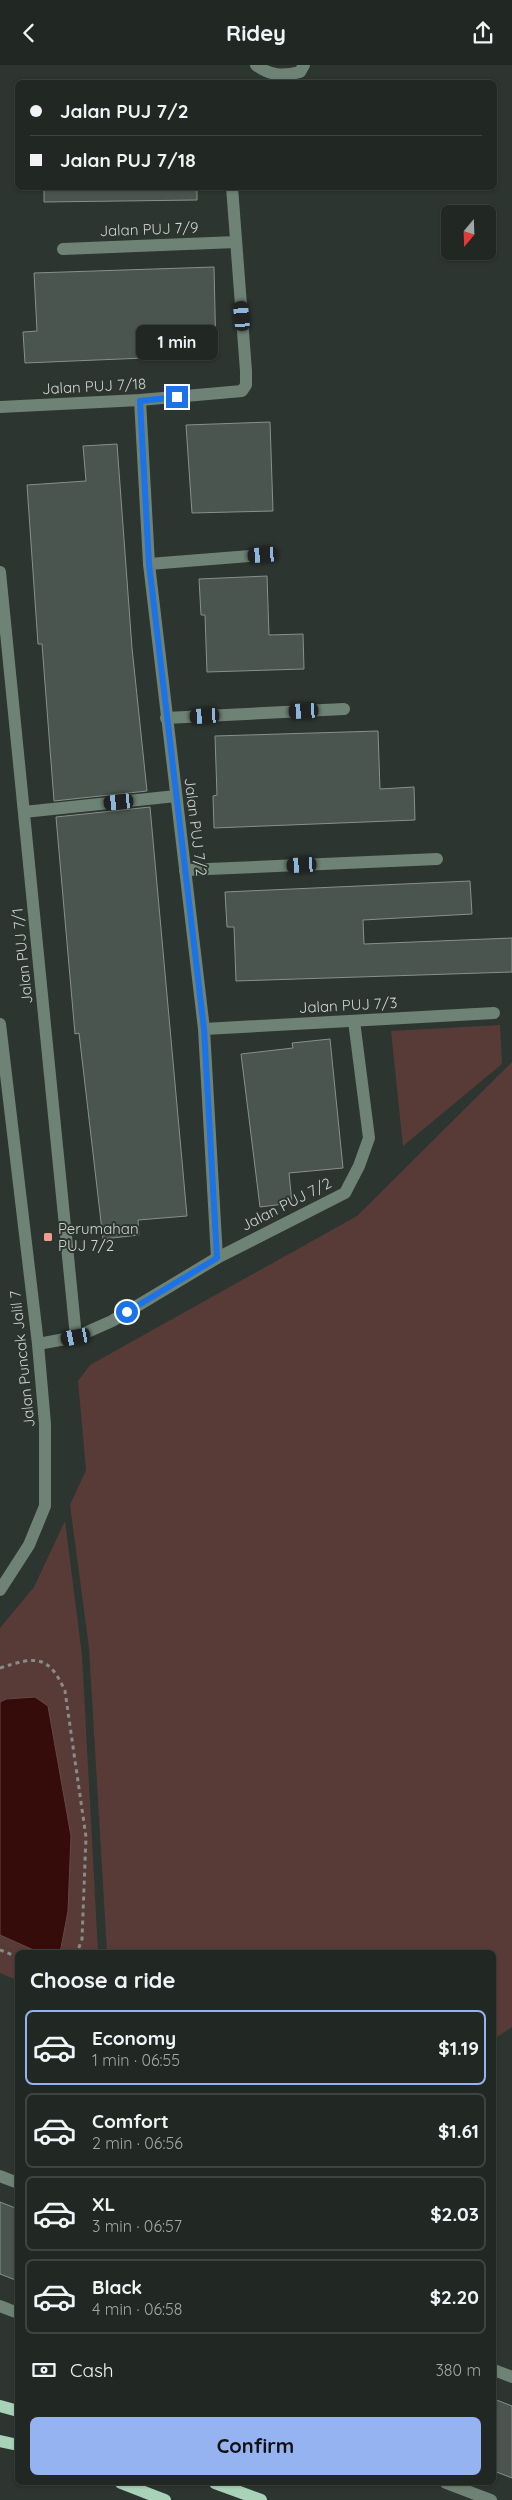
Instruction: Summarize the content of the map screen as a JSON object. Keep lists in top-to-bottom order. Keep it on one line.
{"streets":{"street":["Jalan PUJ 7/9","Jalan PUJ 7/18","Jalan PUJ 7/2","Jalan PUJ 7/1","Jalan PUJ 7/3","Jalan Puncak Jalil 7"]},"crossings":[["Jalan PUJ 7/9","Jalan PUJ 7/18"],["Jalan PUJ 7/18","Jalan PUJ 7/2"],["Jalan PUJ 7/2","Jalan PUJ 7/1"],["Jalan PUJ 7/2","Jalan PUJ 7/3"],["Jalan PUJ 7/2","Jalan Puncak Jalil 7"]],"places":{"transit":["Perumahan PUJ 7/2"]},"north":"bottom","page":{"header":"Ridey","banner":["Jalan PUJ 7/2","Jalan PUJ 7/18"],"bubble":"1 min","heading":"Choose a ride","list":[{"name":"Economy","note":"1 min · 06:55","value":"$1.19"},{"name":"Comfort","note":"2 min · 06:56","value":"$1.61"},{"name":"XL","note":"3 min · 06:57","value":"$2.03"},{"name":"Black","note":"4 min · 06:58","value":"$2.20"}],"pay":["Cash","380 m"],"buttons":"Confirm"}}
